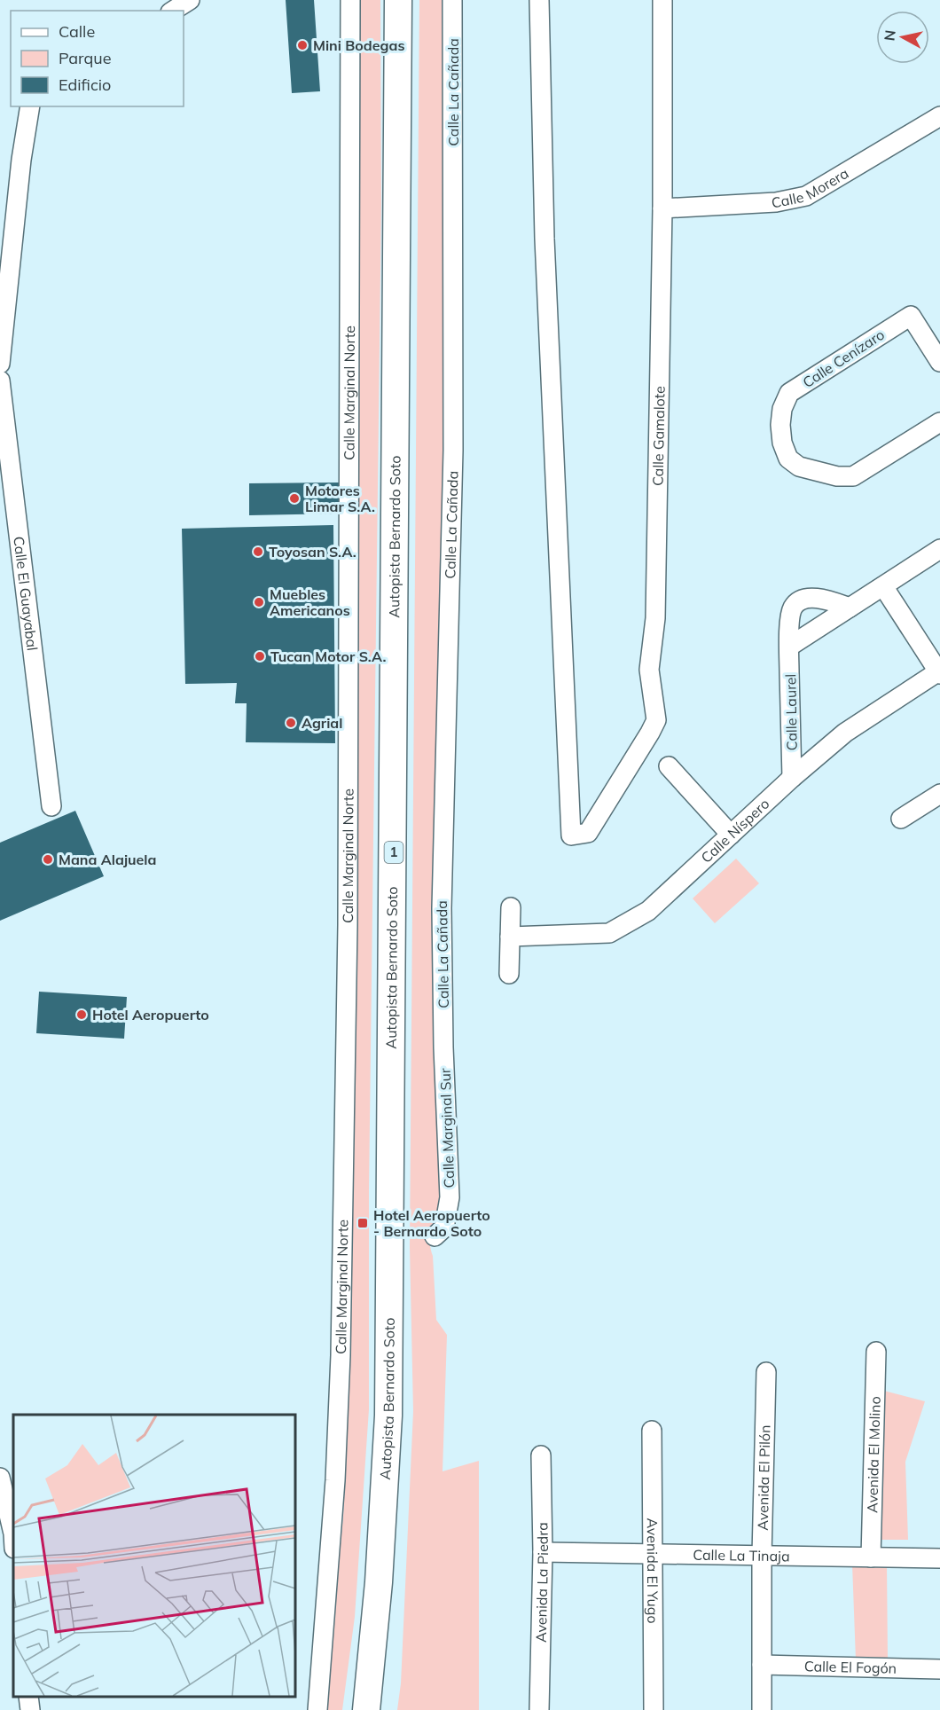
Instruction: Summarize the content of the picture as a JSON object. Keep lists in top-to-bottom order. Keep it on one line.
{"streets":{"highway":["Autopista Bernardo Soto","1"],"street":["Calle La Cañada","Calle Morera","Calle Cenízaro","Calle Marginal Norte","Calle Gamalote","Calle El Guayabal","Calle Laurel","Calle Níspero","Calle Marginal Sur","Avenida El Molino","Avenida El Pilón","Calle La Tinaja","Avenida El Yugo","Avenida La Piedra","Calle El Fogón"]},"crossings":[["Calle La Cañada","Calle Marginal Sur"],["Calle Morera","Calle Gamalote"],["Calle Laurel","Calle Níspero"],["Avenida El Molino","Calle La Tinaja"],["Avenida El Pilón","Calle La Tinaja"],["Avenida El Pilón","Calle El Fogón"],["Calle La Tinaja","Avenida El Yugo"],["Calle La Tinaja","Avenida La Piedra"]],"places":{"other":["Mini Bodegas","Motores Limar S.A.","Toyosan S.A.","Muebles Americanos","Tucan Motor S.A.","Agrial","Mana Alajuela","Hotel Aeropuerto"],"transit":["Hotel Aeropuerto - Bernardo Soto"]},"legend":["Calle","Parque","Edificio"],"north":"left"}
